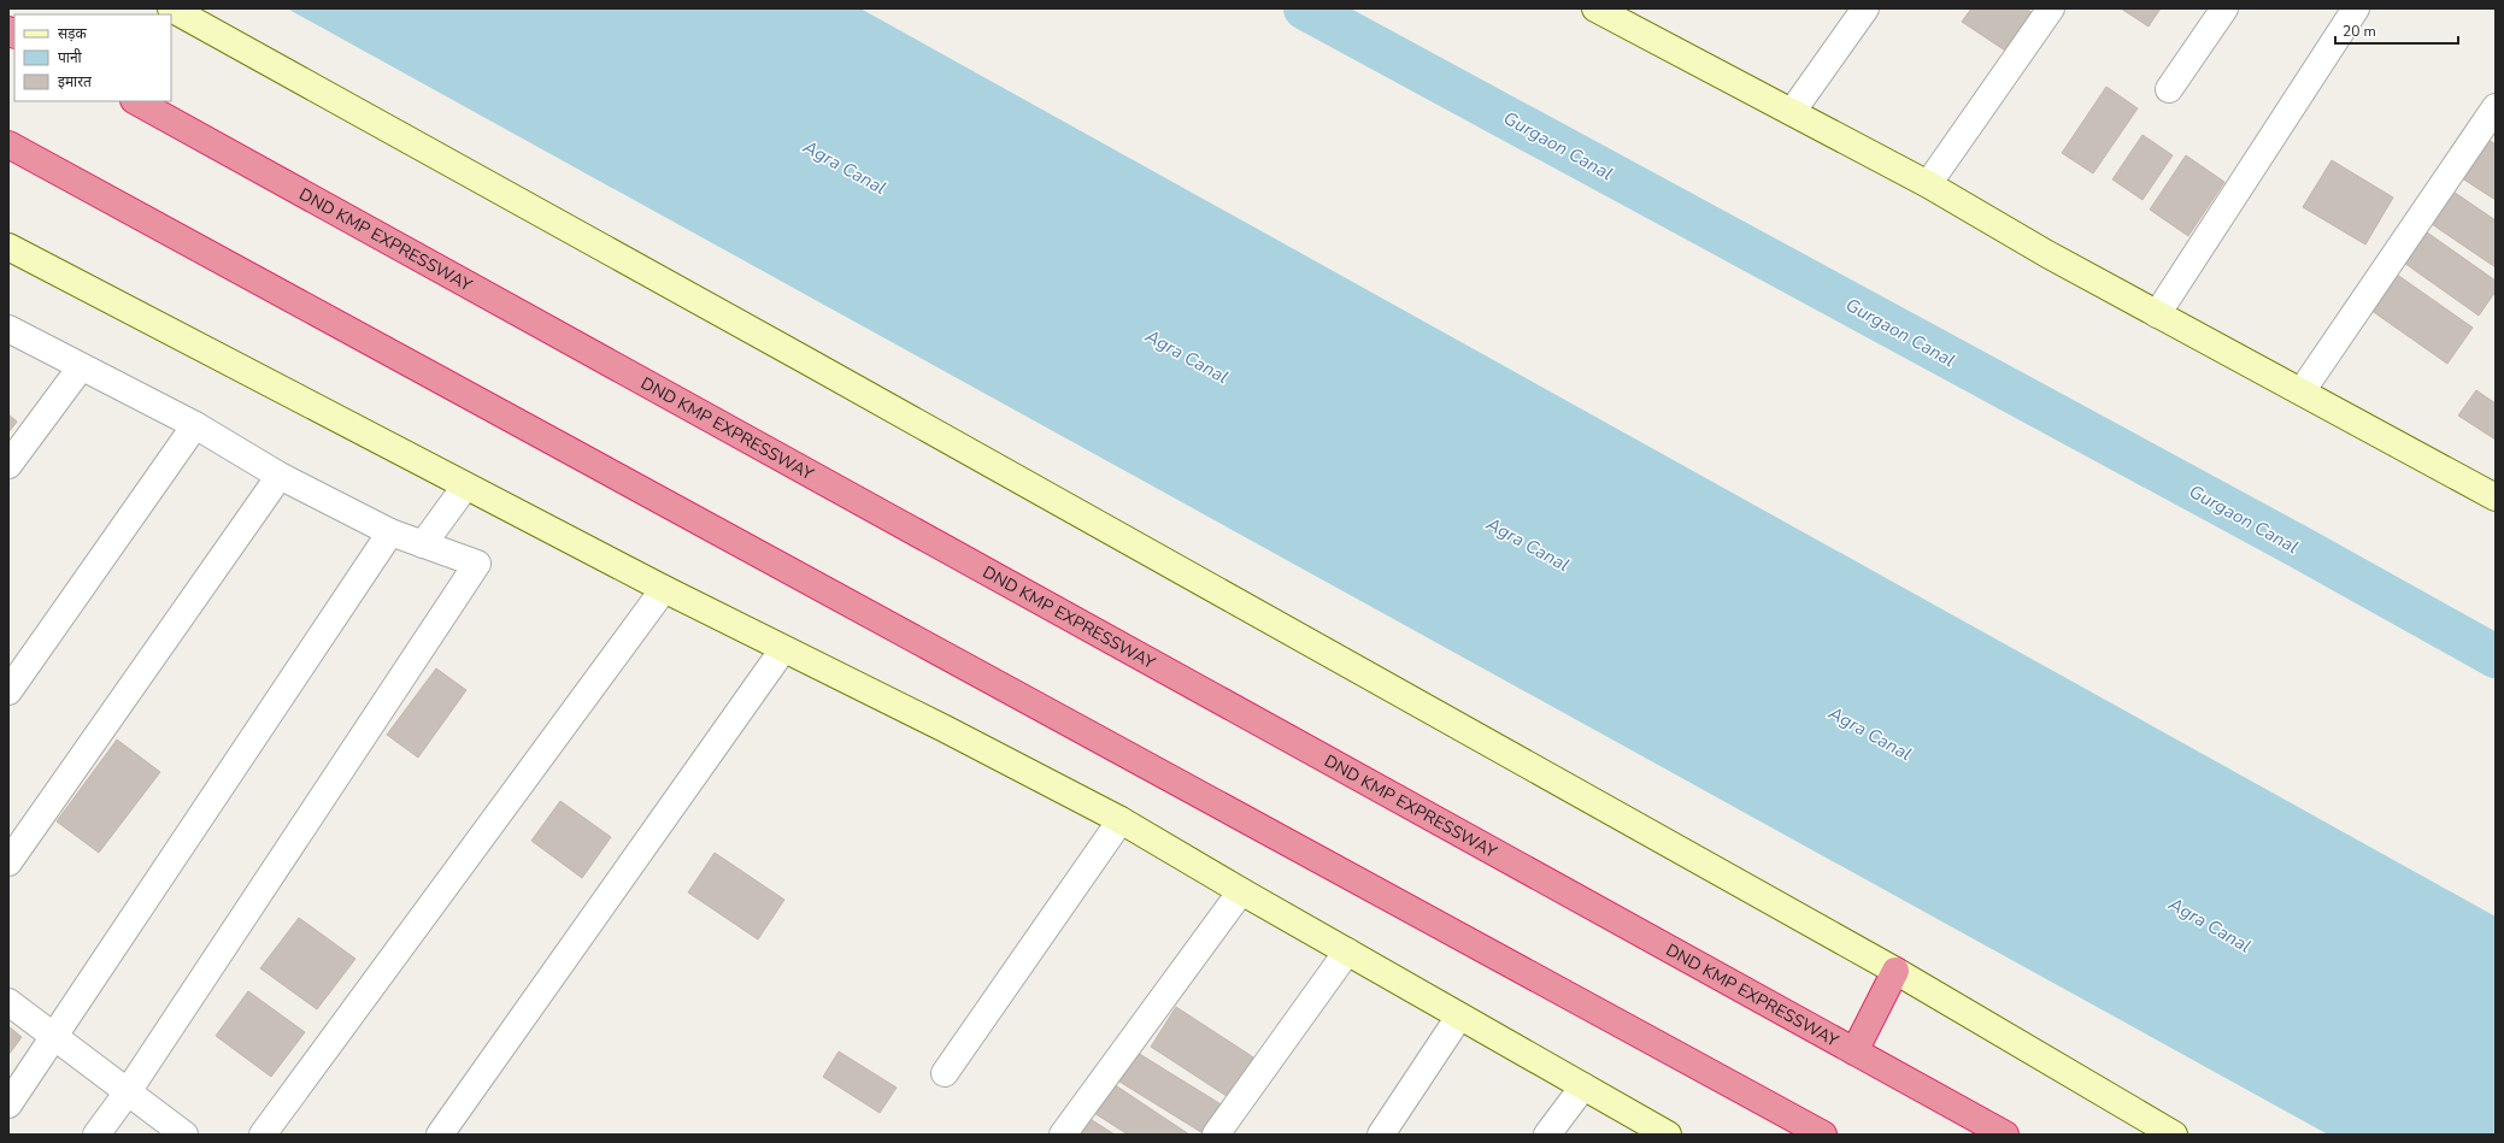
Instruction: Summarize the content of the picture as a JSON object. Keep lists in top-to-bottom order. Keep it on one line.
{"streets":{"highway":["DND KMP EXPRESSWAY"]},"water":["Gurgaon Canal","Agra Canal"],"legend":["सड़क","पानी","इमारत"],"scale_bar":"20 m"}
